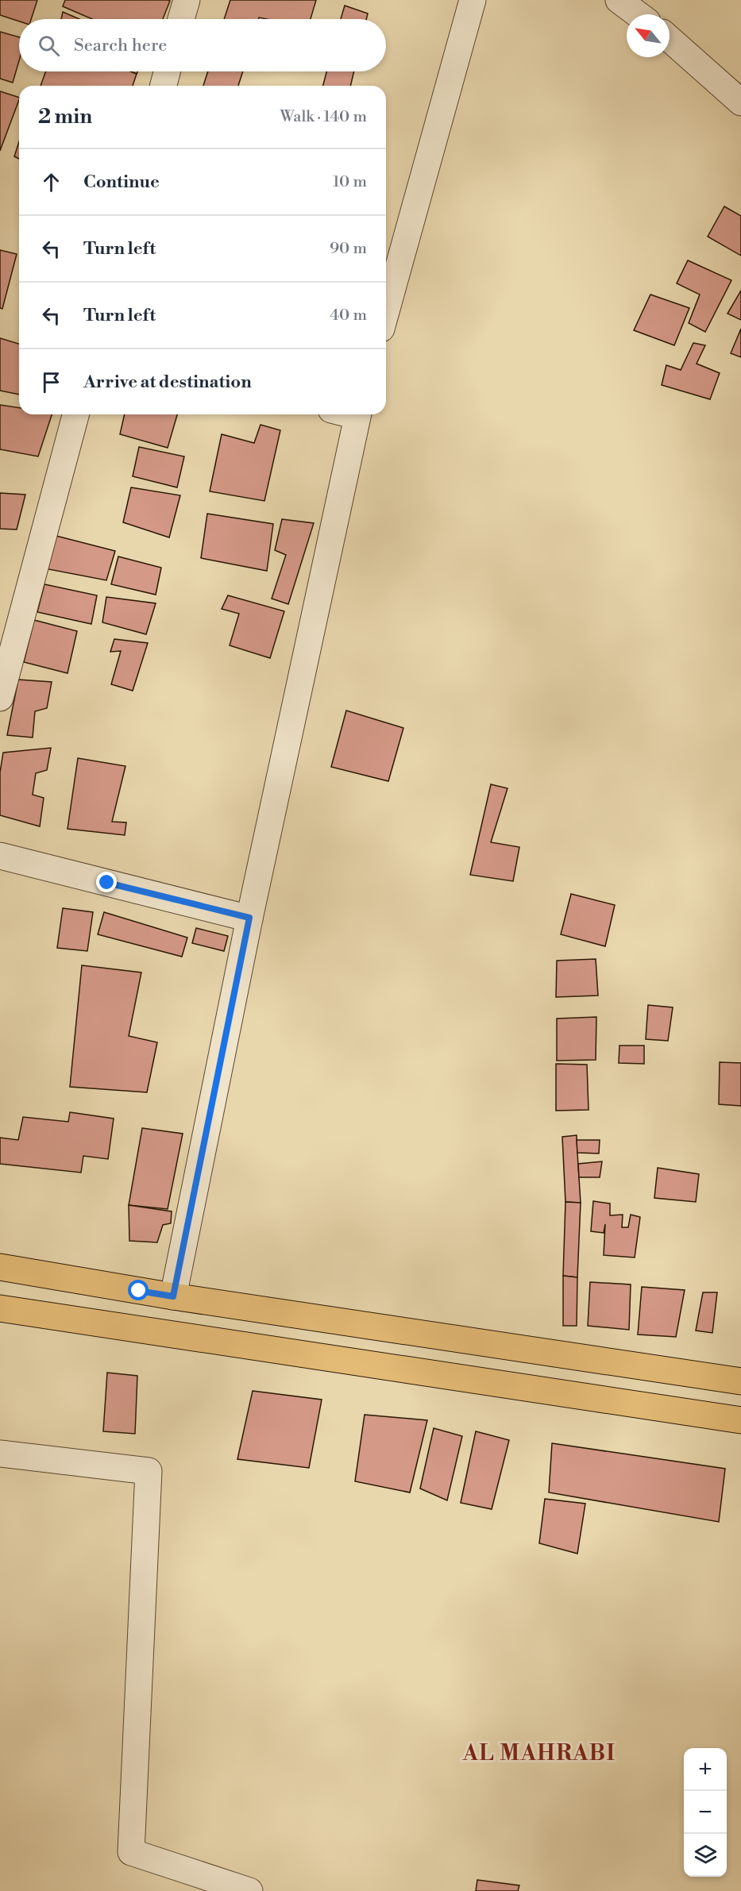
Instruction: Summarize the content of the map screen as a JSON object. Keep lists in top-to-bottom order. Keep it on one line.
{"districts":["AL MAHRABI"],"north":"top left","page":{"search":"Search here","heading":["2 min","Walk · 140 m"],"list":[["Continue","10 m"],["Turn left","90 m"],["Turn left","40 m"],"Arrive at destination"],"map_buttons":["+","−"]}}
